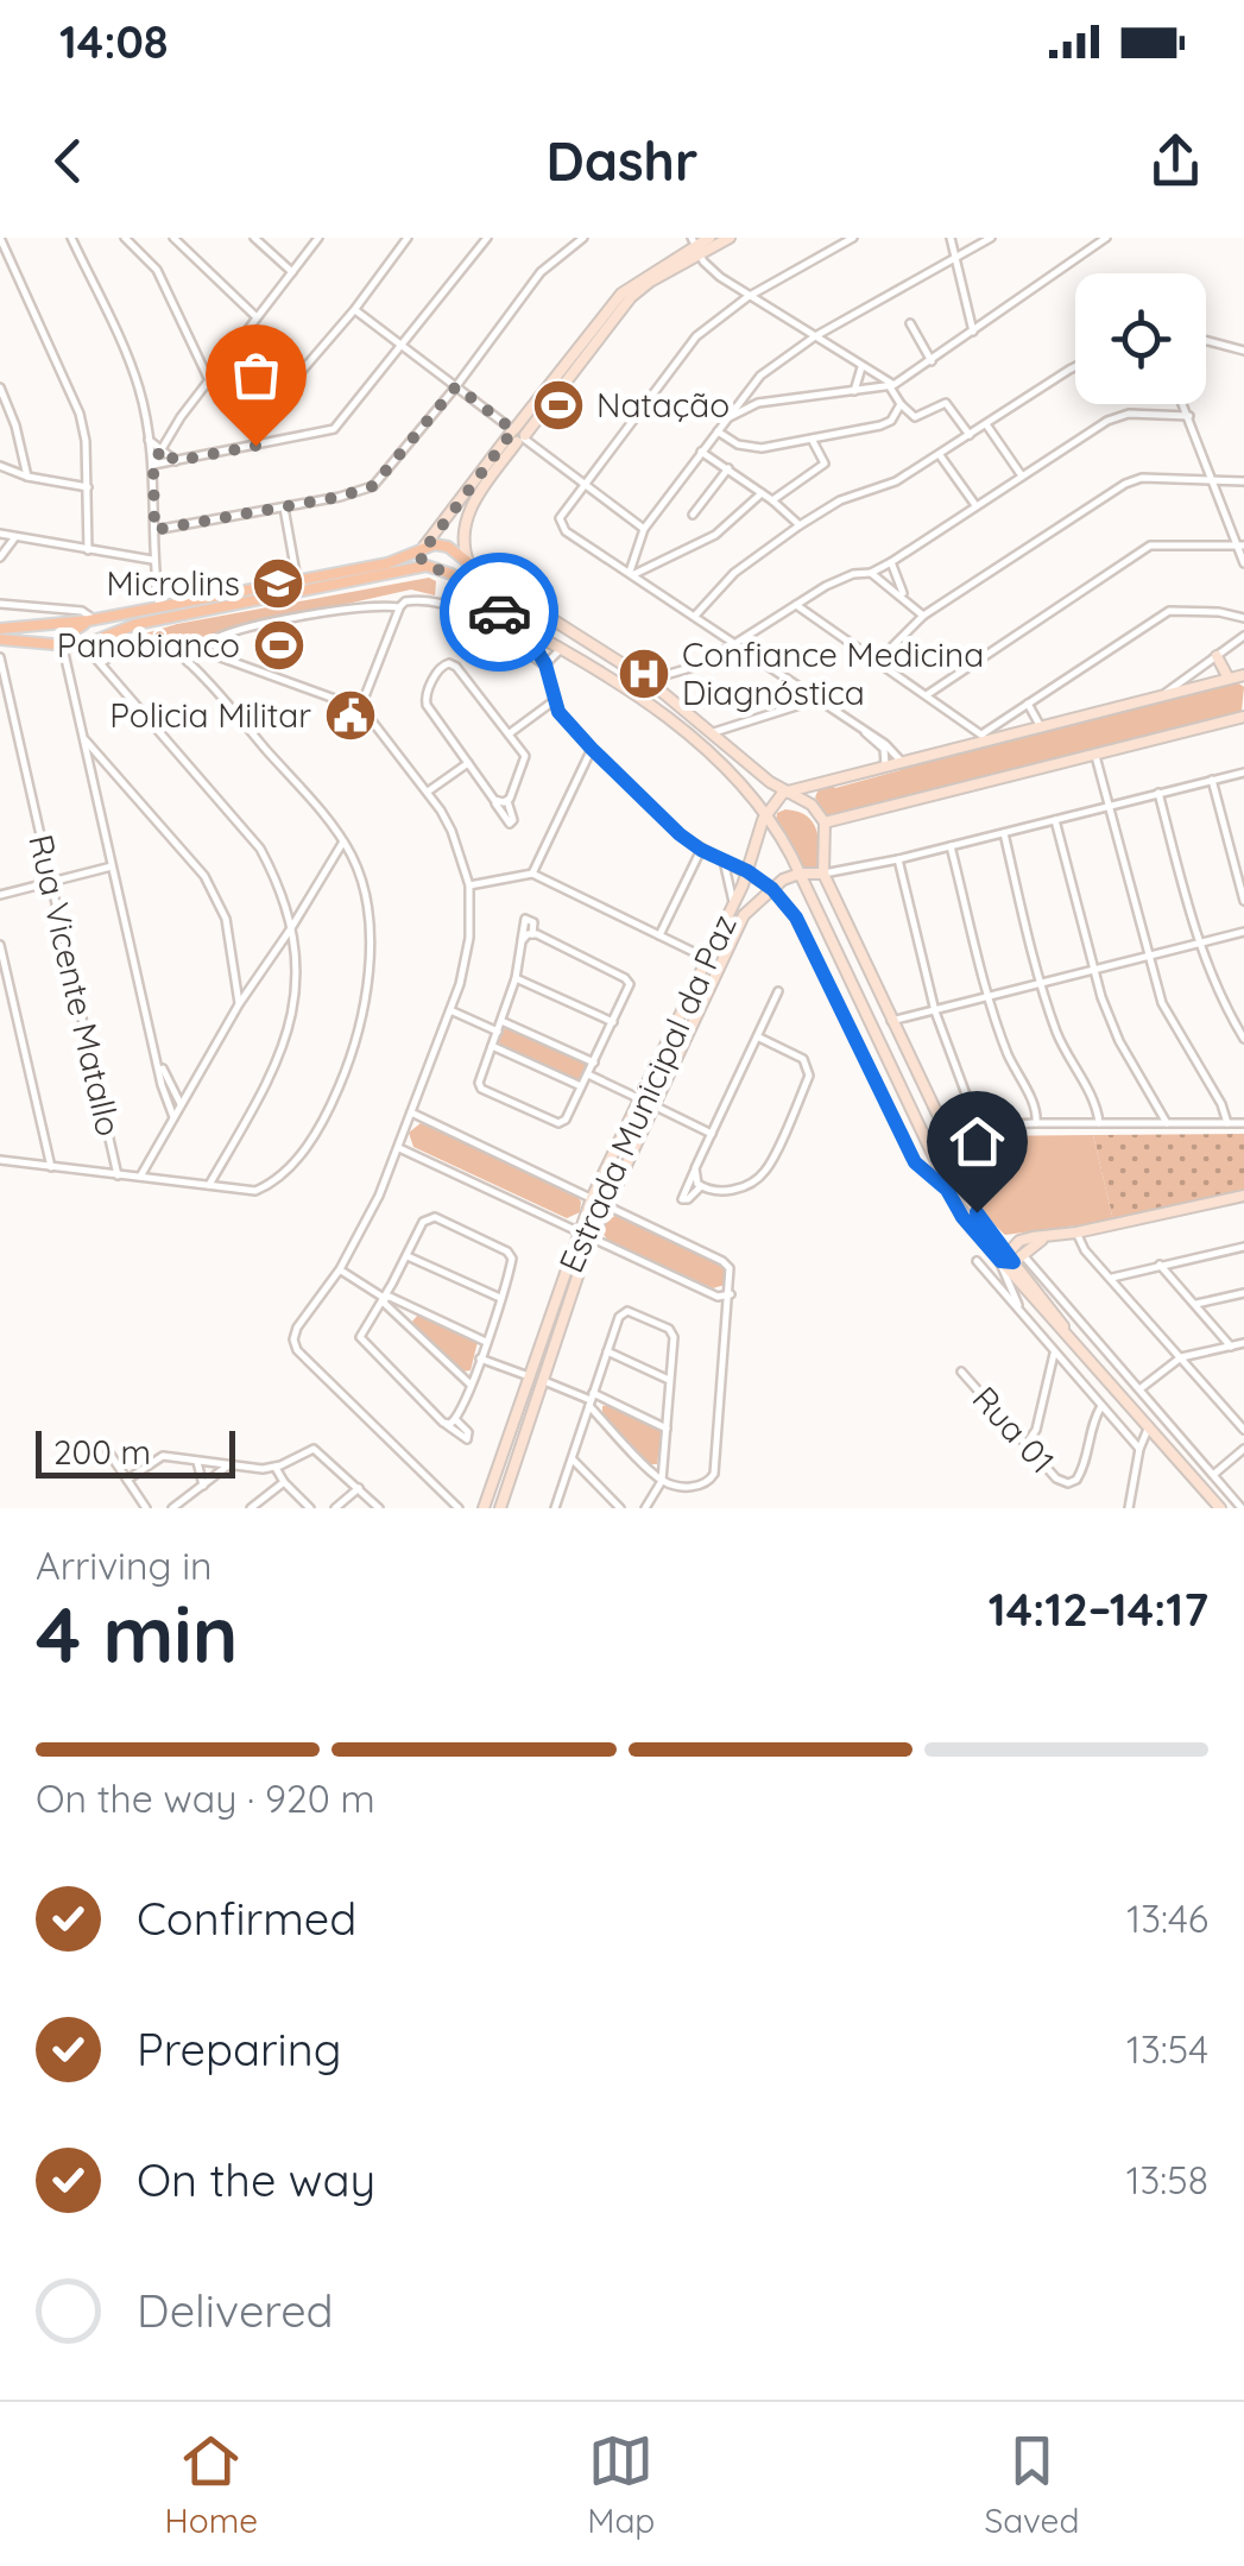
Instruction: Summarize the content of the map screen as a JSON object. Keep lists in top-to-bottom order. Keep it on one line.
{"streets":{"street":["Rua Vicente Matallo","Estrada Municipal da Paz","Rua 01"]},"places":{"sports":["Natação","Panobianco"],"school or university":["Microlins"],"hospital":["Confiance Medicina Diagnóstica"],"public building":["Policia Militar"]},"scale_bar":"200 m","page":{"status":"14:08","header":"Dashr","scale":"200 m","heading":["4 min","Arriving in","14:12–14:17"],"bar":"On the way · 920 m","list":[["Confirmed","13:46"],["Preparing","13:54"],["On the way","13:58"],"Delivered"],"tabs":["Home","Map","Saved"]}}
